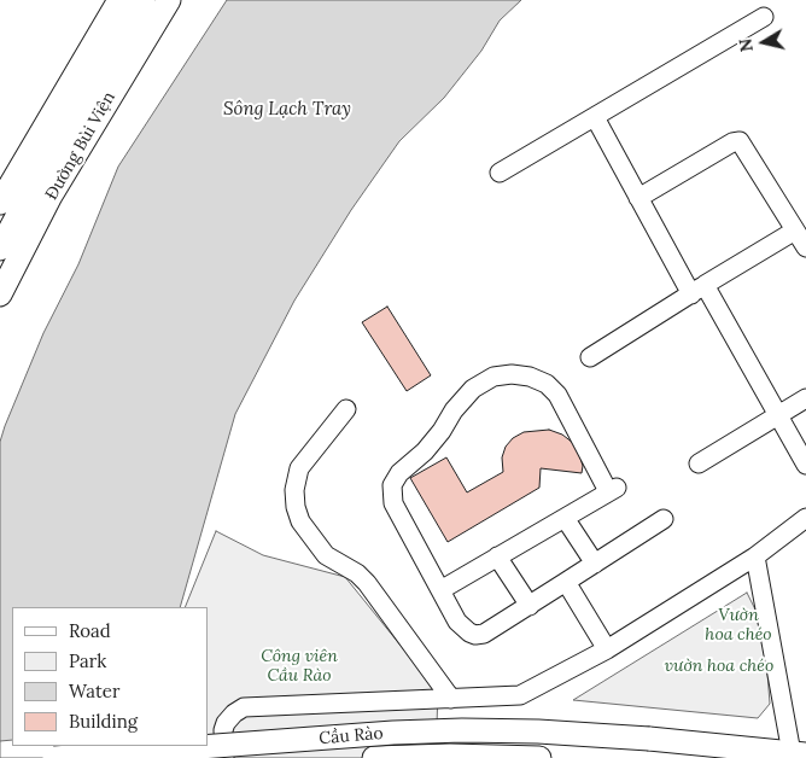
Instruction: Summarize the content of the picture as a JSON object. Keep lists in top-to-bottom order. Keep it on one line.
{"streets":{"main road":["Đường Bùi Viện","Cầu Rào"]},"water":["Sông Lạch Tray"],"parks":["Vườn hoa chéo","Công viên Cầu Rào","vườn hoa chéo"],"legend":["Road","Park","Water","Building"],"north":"left"}
